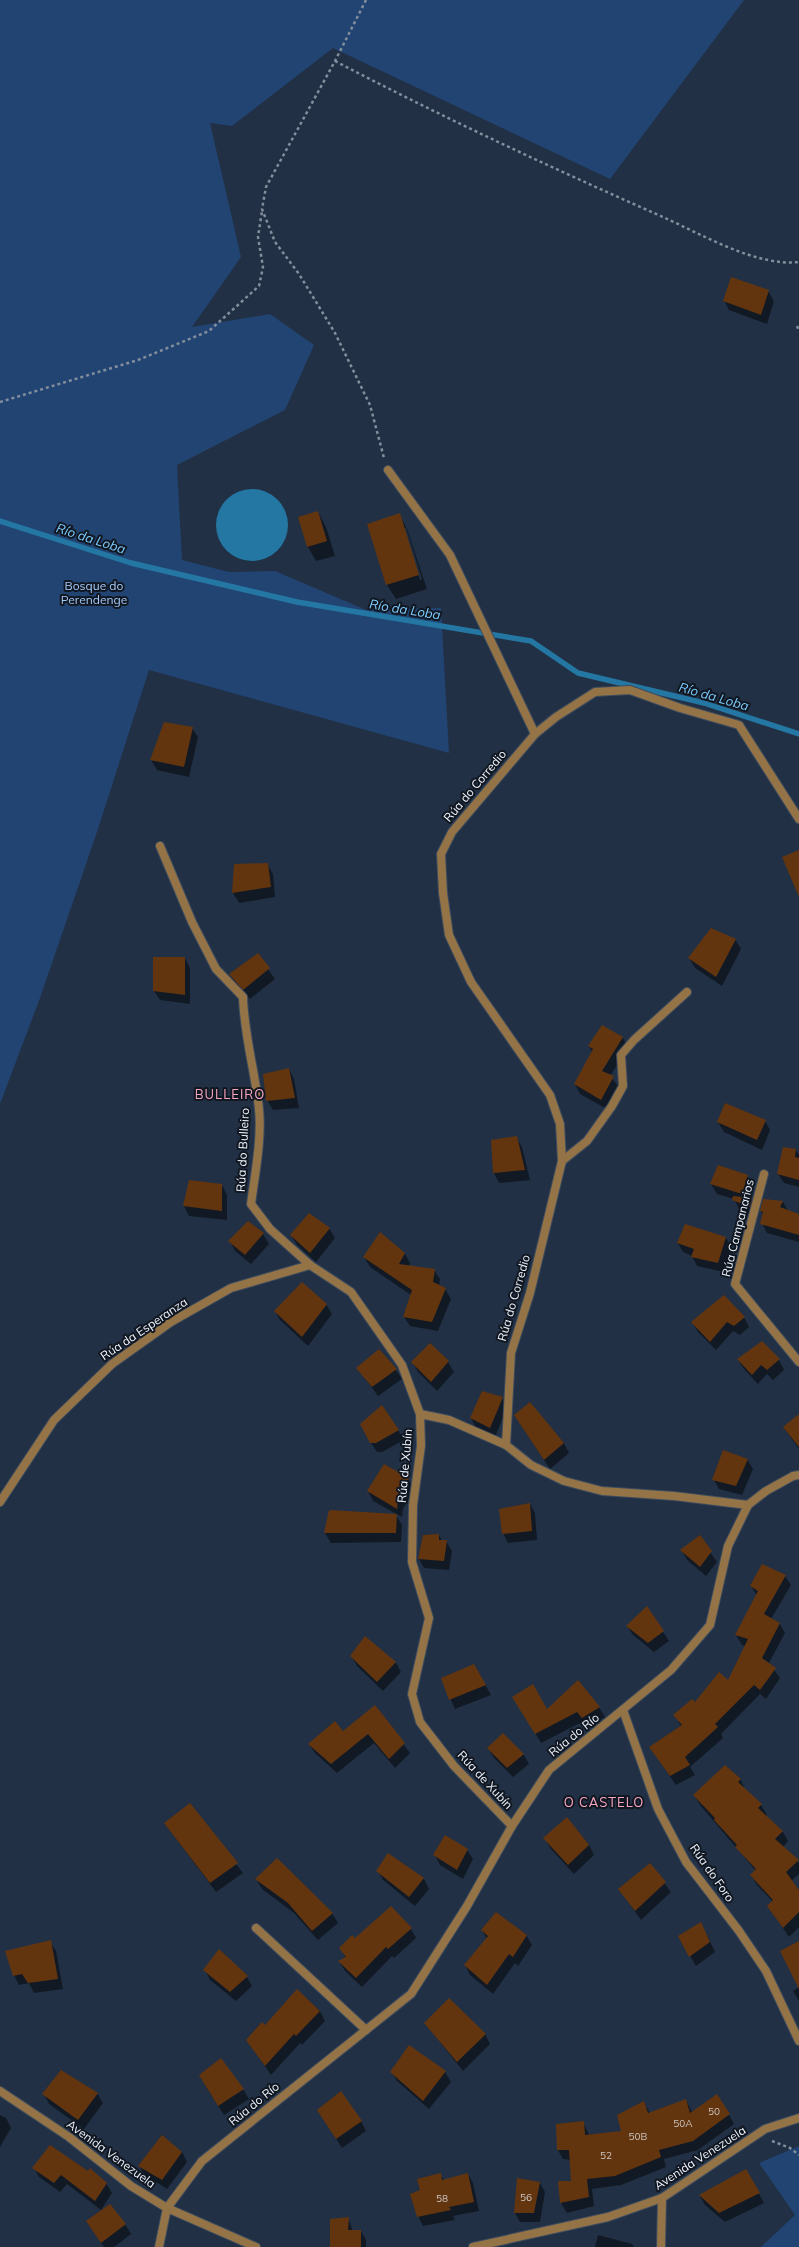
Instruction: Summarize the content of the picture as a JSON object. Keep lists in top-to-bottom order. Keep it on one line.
{"streets":{"street":["Rúa do Corredio","Rúa do Bulleiro","Rúa Campanarios","Rúa da Esperanza","Rúa de Xubín","Rúa do Río","Rúa do Foro","Avenida Venezuela"]},"crossings":[["Rúa do Corredio","Rúa de Xubín"],["Rúa do Bulleiro","Rúa da Esperanza"],["Rúa do Bulleiro","Rúa de Xubín"],["Rúa de Xubín","Rúa do Río"],["Rúa do Río","Rúa do Foro"],["Rúa do Río","Avenida Venezuela"]],"districts":["BULLEIRO","O CASTELO"],"water":["Río da Loba"],"parks":["Bosque do Perendenge"],"house_numbers":["50","50A","50B","52","56","58"]}
